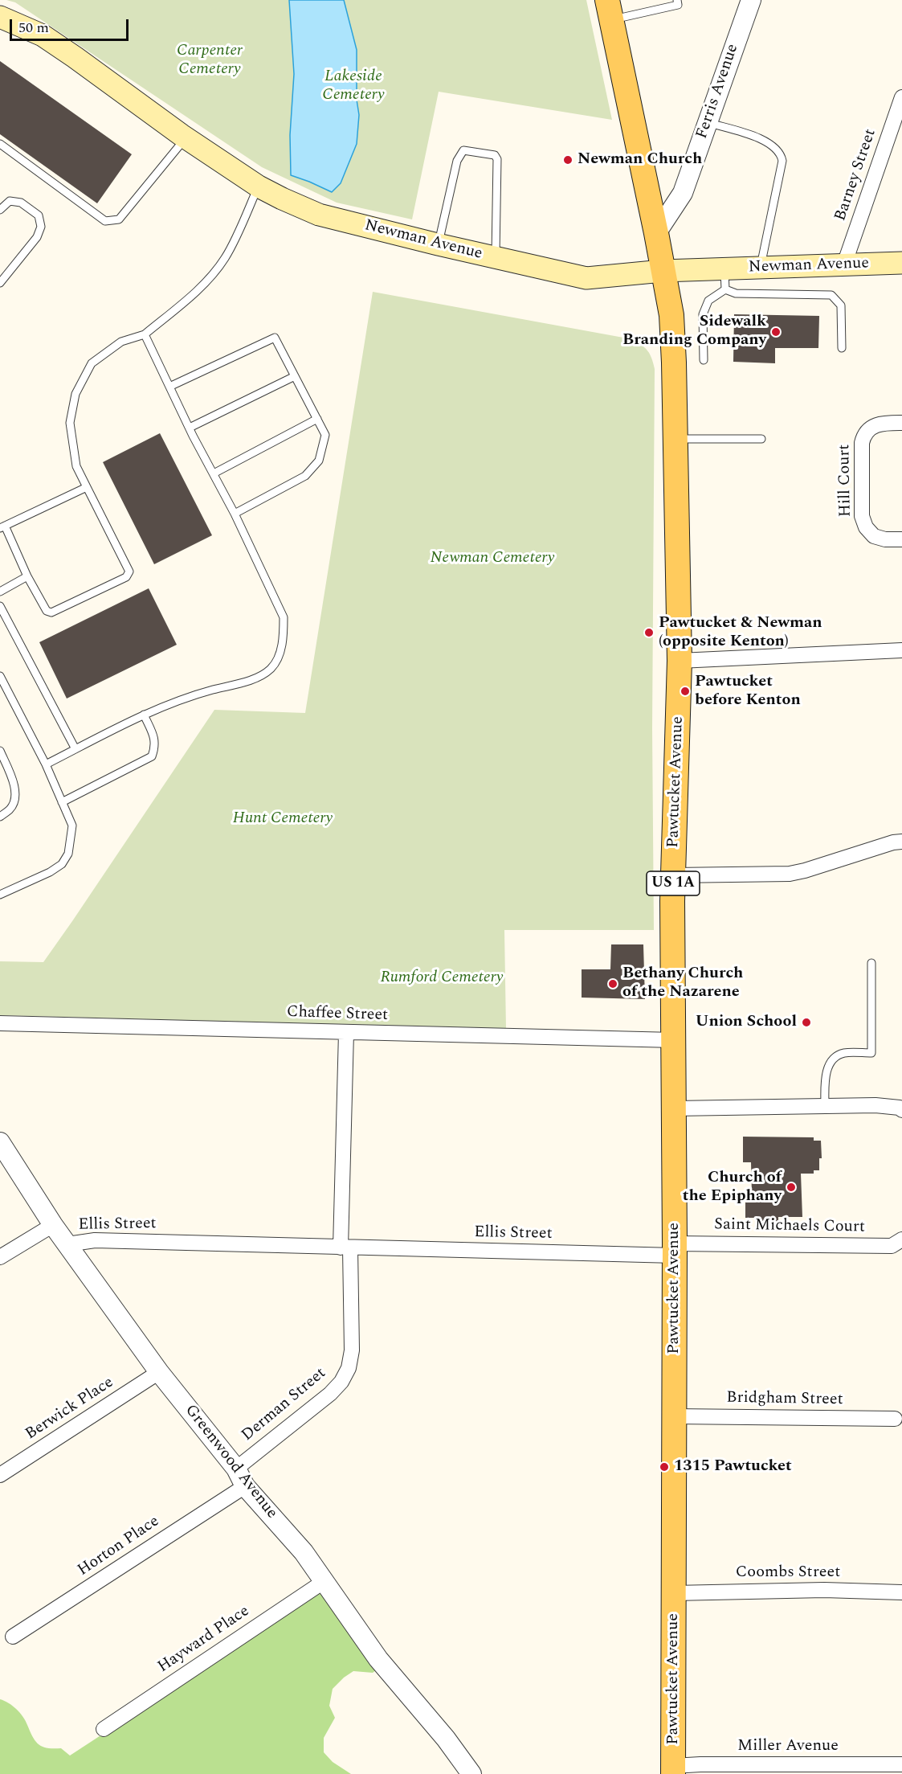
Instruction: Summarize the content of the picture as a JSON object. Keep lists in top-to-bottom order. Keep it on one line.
{"streets":{"main road":["Newman Avenue","Pawtucket Avenue","US 1A"],"street":["Ferris Avenue","Barney Street","Hill Court","Chaffee Street","Ellis Street","Saint Michaels Court","Bridgham Street","Derman Street","Berwick Place","Greenwood Avenue","Horton Place","Coombs Street","Hayward Place","Miller Avenue"]},"crossings":[["Ferris Avenue","Pawtucket Avenue"],["Barney Street","Newman Avenue"],["Newman Avenue","Pawtucket Avenue"],["Pawtucket Avenue","Chaffee Street"],["Pawtucket Avenue","Ellis Street"],["Pawtucket Avenue","Saint Michaels Court"],["Pawtucket Avenue","Bridgham Street"],["Pawtucket Avenue","Coombs Street"],["Pawtucket Avenue","Miller Avenue"],["Chaffee Street","Derman Street"],["Ellis Street","Saint Michaels Court"],["Ellis Street","Derman Street"],["Ellis Street","Greenwood Avenue"],["Derman Street","Greenwood Avenue"],["Berwick Place","Greenwood Avenue"],["Greenwood Avenue","Horton Place"],["Greenwood Avenue","Hayward Place"]],"parks":["Carpenter Cemetery","Lakeside Cemetery","Newman Cemetery","Hunt Cemetery","Rumford Cemetery"],"places":["Newman Church","Sidewalk Branding Company","Pawtucket & Newman (opposite Kenton)","Pawtucket before Kenton","Bethany Church of the Nazarene","Union School","Church of the Epiphany","1315 Pawtucket"],"scale_bar":"50 m"}
